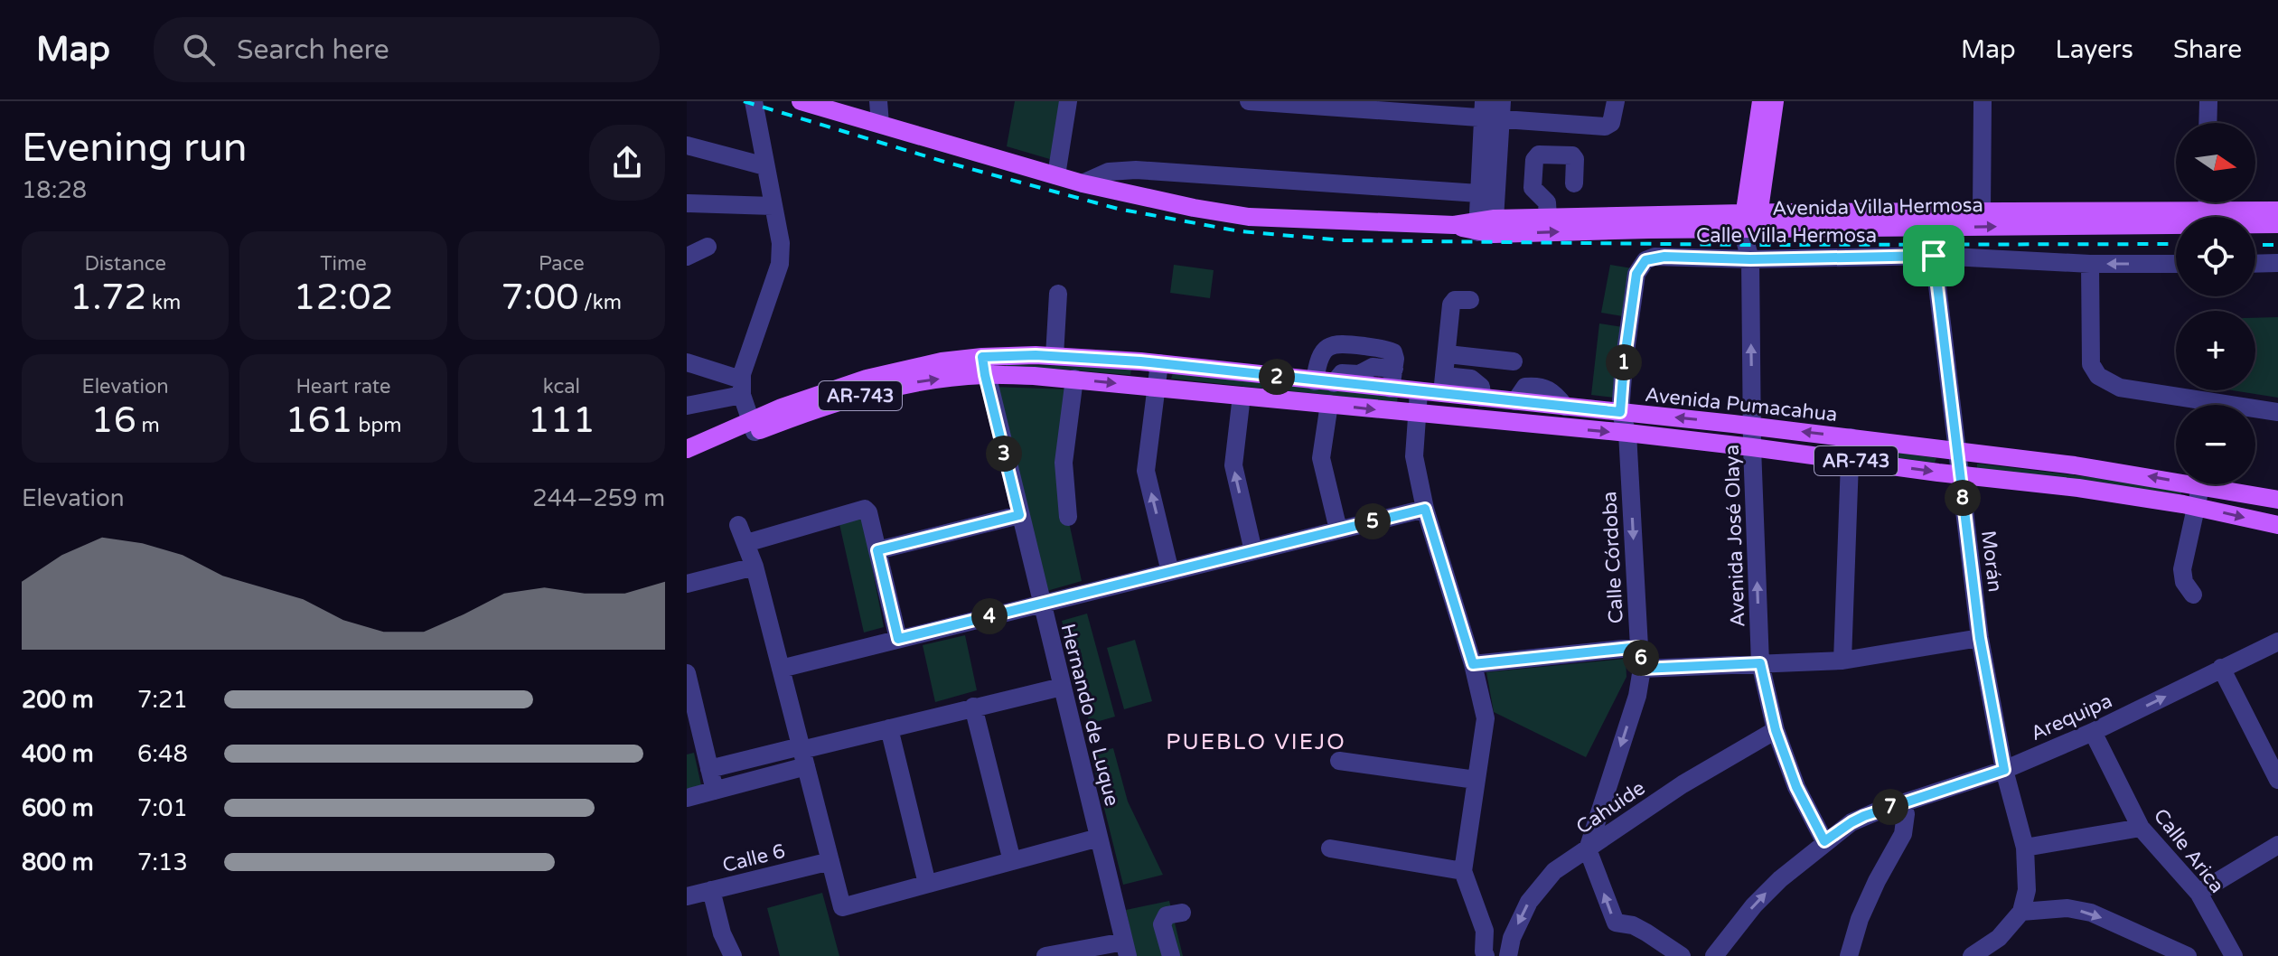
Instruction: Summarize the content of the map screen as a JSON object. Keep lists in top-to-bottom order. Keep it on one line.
{"streets":{"main road":["Avenida Villa Hermosa","AR-743","Avenida Pumacahua","Avenida José Olaya"],"street":["Calle Villa Hermosa","Calle Córdoba","Morán","Hernando de Luque","Arequipa","Cahuide","Calle Arica","Calle 6"]},"crossings":[["Avenida Villa Hermosa","Avenida José Olaya"],["Avenida Villa Hermosa","Morán"],["Calle Villa Hermosa","Avenida José Olaya"],["Calle Villa Hermosa","Calle Córdoba"],["Calle Villa Hermosa","Morán"],["AR-743","Avenida Pumacahua"],["AR-743","Hernando de Luque"],["Avenida Pumacahua","Avenida José Olaya"],["Avenida Pumacahua","Calle Córdoba"],["Avenida Pumacahua","Morán"],["Avenida Pumacahua","Hernando de Luque"],["Avenida José Olaya","Arequipa"],["Avenida José Olaya","Cahuide"],["Calle Córdoba","Cahuide"],["Morán","Arequipa"],["Arequipa","Calle Arica"]],"one_way":["Avenida José Olaya","Arequipa","Cahuide"],"districts":["PUEBLO VIEJO"],"north":"right","page":{"header":"Map","search":"Search here","nav":["Map","Layers","Share"],"heading":["Evening run","18:28"],"map_buttons":["+","−"],"stats":[["Distance","1.72 km"],["Time","12:02"],["Pace","7:00 /km"],["Elevation","16 m"],["Heart rate","161 bpm"],["kcal","111"]],"pins":["1","2","3","8","5","4","6","7"],"chart":["Elevation","244–259 m"],"list":[{"name":"200 m","note":"7:21"},{"name":"400 m","note":"6:48"},{"name":"600 m","note":"7:01"},{"name":"800 m","note":"7:13"}]}}
